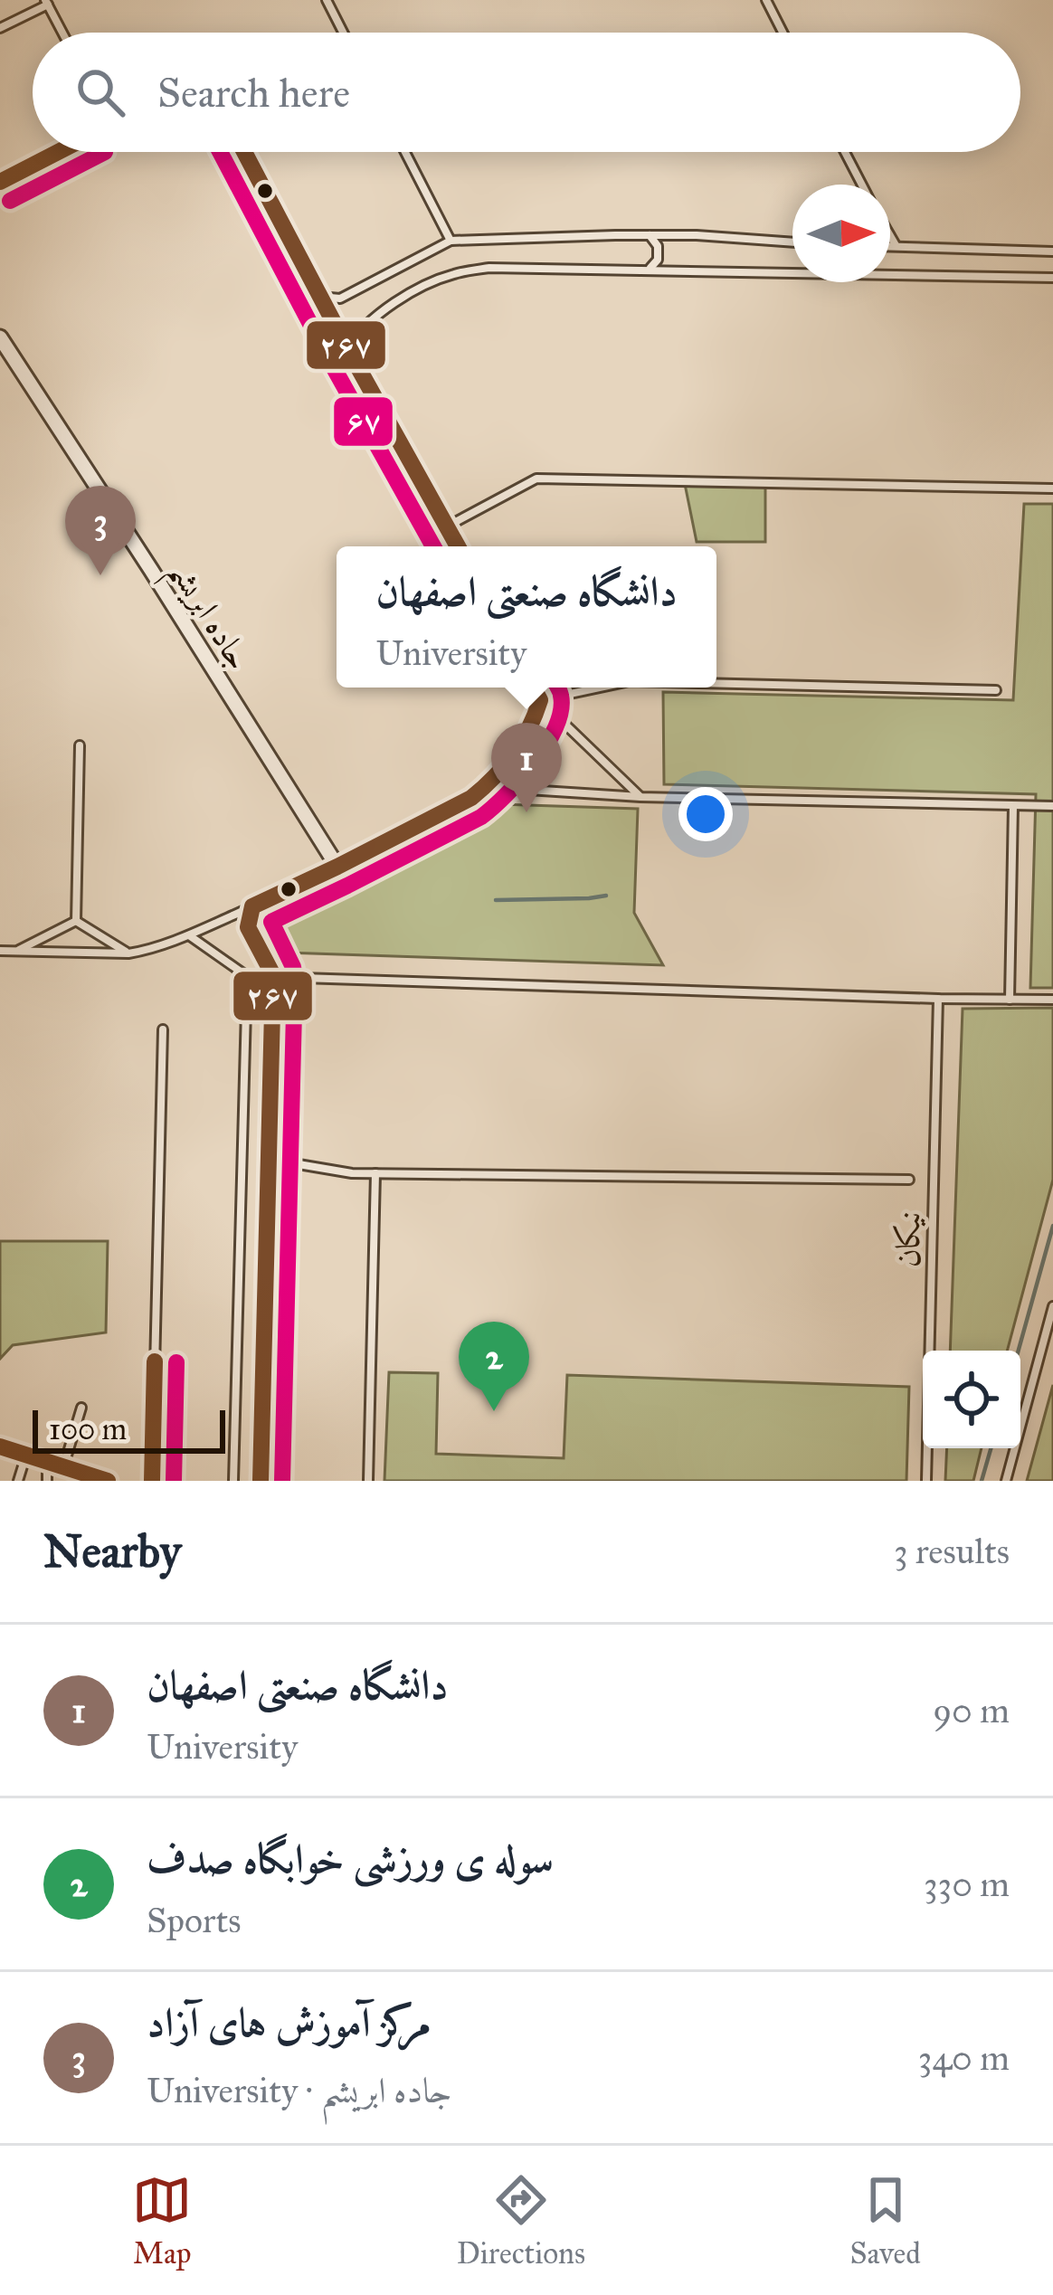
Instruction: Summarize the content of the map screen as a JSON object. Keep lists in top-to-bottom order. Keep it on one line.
{"streets":{"street":["جاده ابریشم"],"lane":["نیکان"]},"lines":["transit line ۲۶۷","transit line ۶۷"],"scale_bar":"100 m","north":"right","page":{"search":"Search here","pins":["3","1","2"],"popup":["دانشگاه صنعتی اصفهان","University"],"scale":"100 m","heading":["Nearby","3 results"],"list":[{"mark":"1","name":"دانشگاه صنعتی اصفهان","note":"University","value":"90 m"},{"mark":"2","name":"سوله ی ورزشی خوابگاه صدف","note":"Sports","value":"330 m"},{"mark":"3","name":"مرکز آموزش های آزاد","note":"University · جاده ابریشم","value":"340 m"}],"nav":["Map","Directions","Saved"]}}
